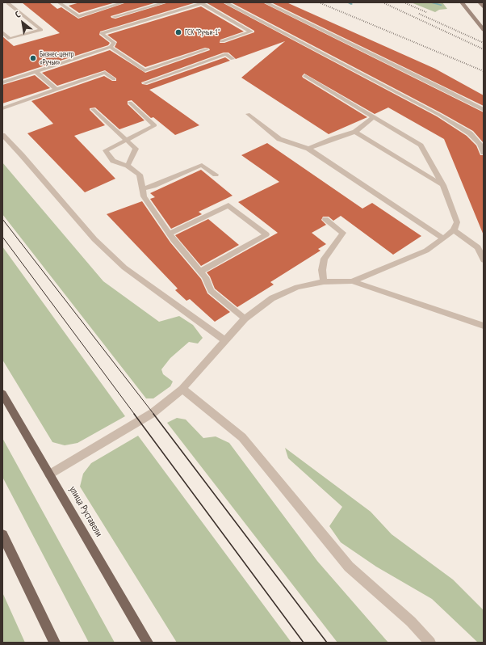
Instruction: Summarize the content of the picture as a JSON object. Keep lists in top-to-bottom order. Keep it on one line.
{"streets":{"main road":["улица Руставели"]},"places":["ГСК \"Ручьи-1\"","Бизнес-центр «Ручьи»"],"north":"top left"}
